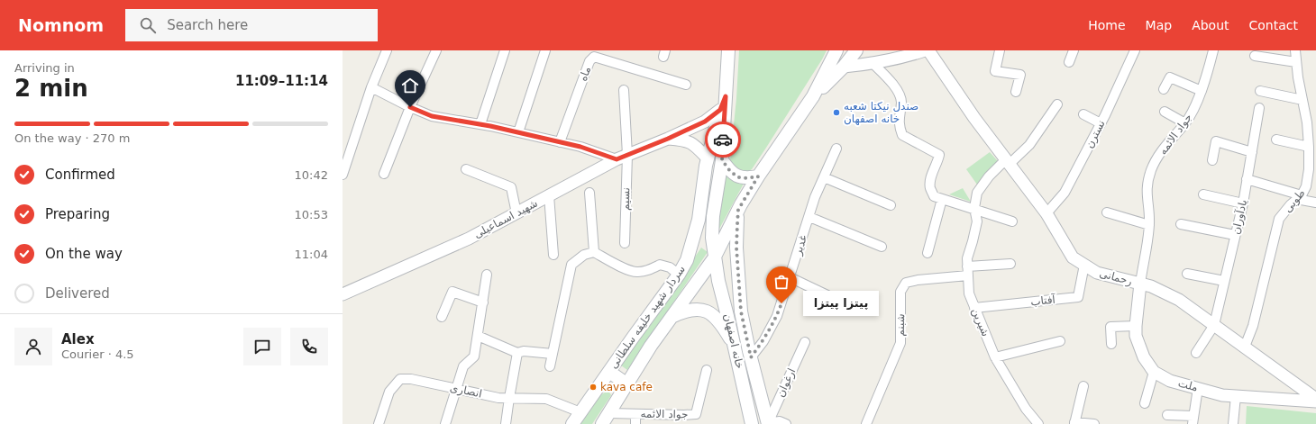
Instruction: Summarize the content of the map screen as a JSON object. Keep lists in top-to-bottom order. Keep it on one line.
{"streets":{"main road":["سردار شهید خلیفه سلطانی","خانه اصفهان"],"street":["ماه","نسترن","جواد الائمه","نسیم","طوبی","یادآوران","شهید اسماعیلی","غدیر","رحمانی","آفتاب","شیرین","شبنم","ارغوان","ملت","انصاری"]},"crossings":[["نسترن","رحمانی"],["جواد الائمه","رحمانی"],["جواد الائمه","سردار شهید خلیفه سلطانی"],["جواد الائمه","ملت"],["نسیم","شهید اسماعیلی"],["طوبی","رحمانی"],["یادآوران","رحمانی"],["شهید اسماعیلی","سردار شهید خلیفه سلطانی"],["غدیر","خانه اصفهان"],["رحمانی","آفتاب"],["رحمانی","شیرین"],["رحمانی","ملت"],["آفتاب","شیرین"],["سردار شهید خلیفه سلطانی","خانه اصفهان"],["سردار شهید خلیفه سلطانی","انصاری"],["شیرین","شبنم"],["خانه اصفهان","ارغوان"]],"places":["صندل نیکتا شعبه خانه اصفهان","پیتزا پیتزا","kava cafe"],"page":{"header":"Nomnom","search":"Search here","nav":["Home","Map","About","Contact"],"heading":["2 min","Arriving in","11:09–11:14"],"panel":["Alex","Courier · 4.5"],"bar":"On the way · 270 m","list":[["Confirmed","10:42"],["Preparing","10:53"],["On the way","11:04"],"Delivered"],"bubble":"پیتزا پیتزا"}}
